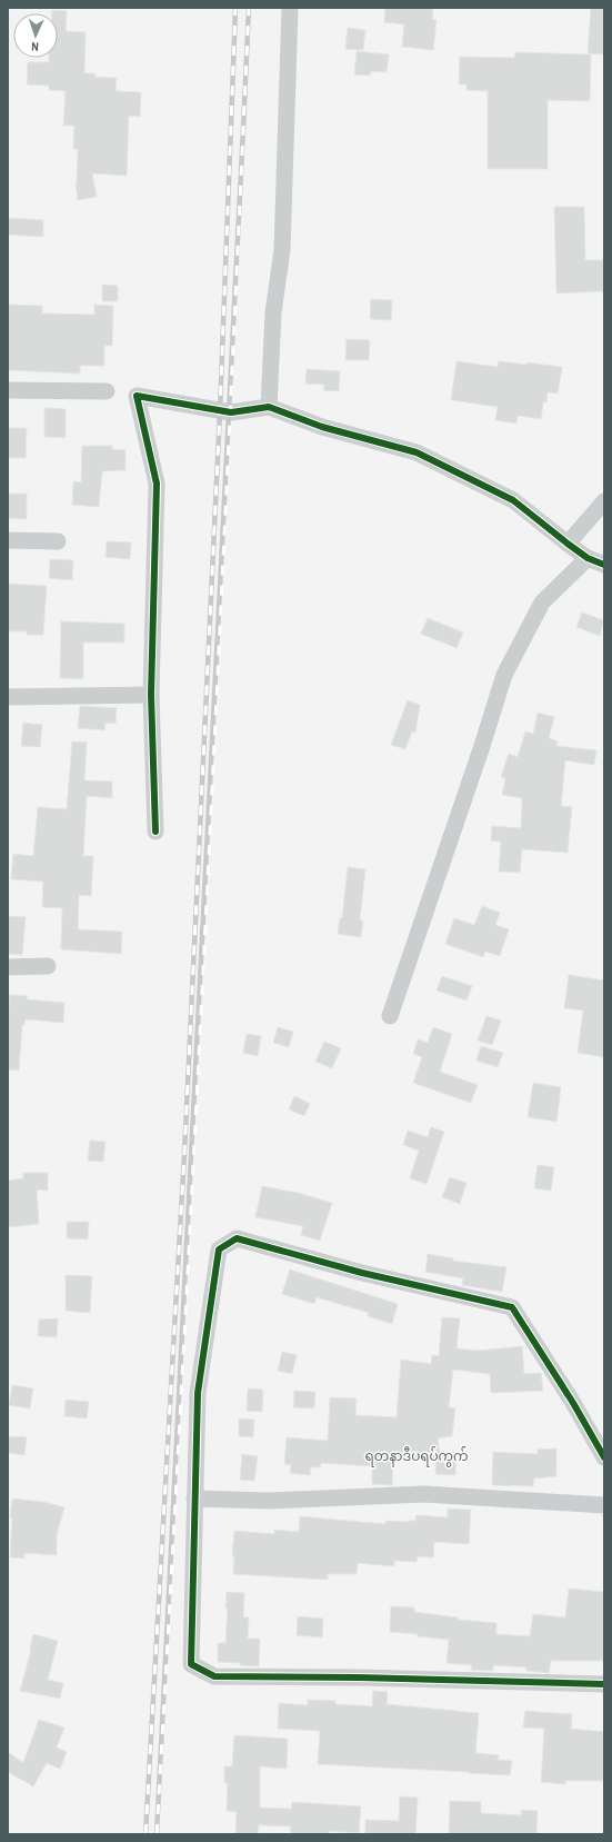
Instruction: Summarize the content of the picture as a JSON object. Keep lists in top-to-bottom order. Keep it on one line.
{"districts":["ရတနာဒီပရပ်ကွက်"],"north":"bottom"}
